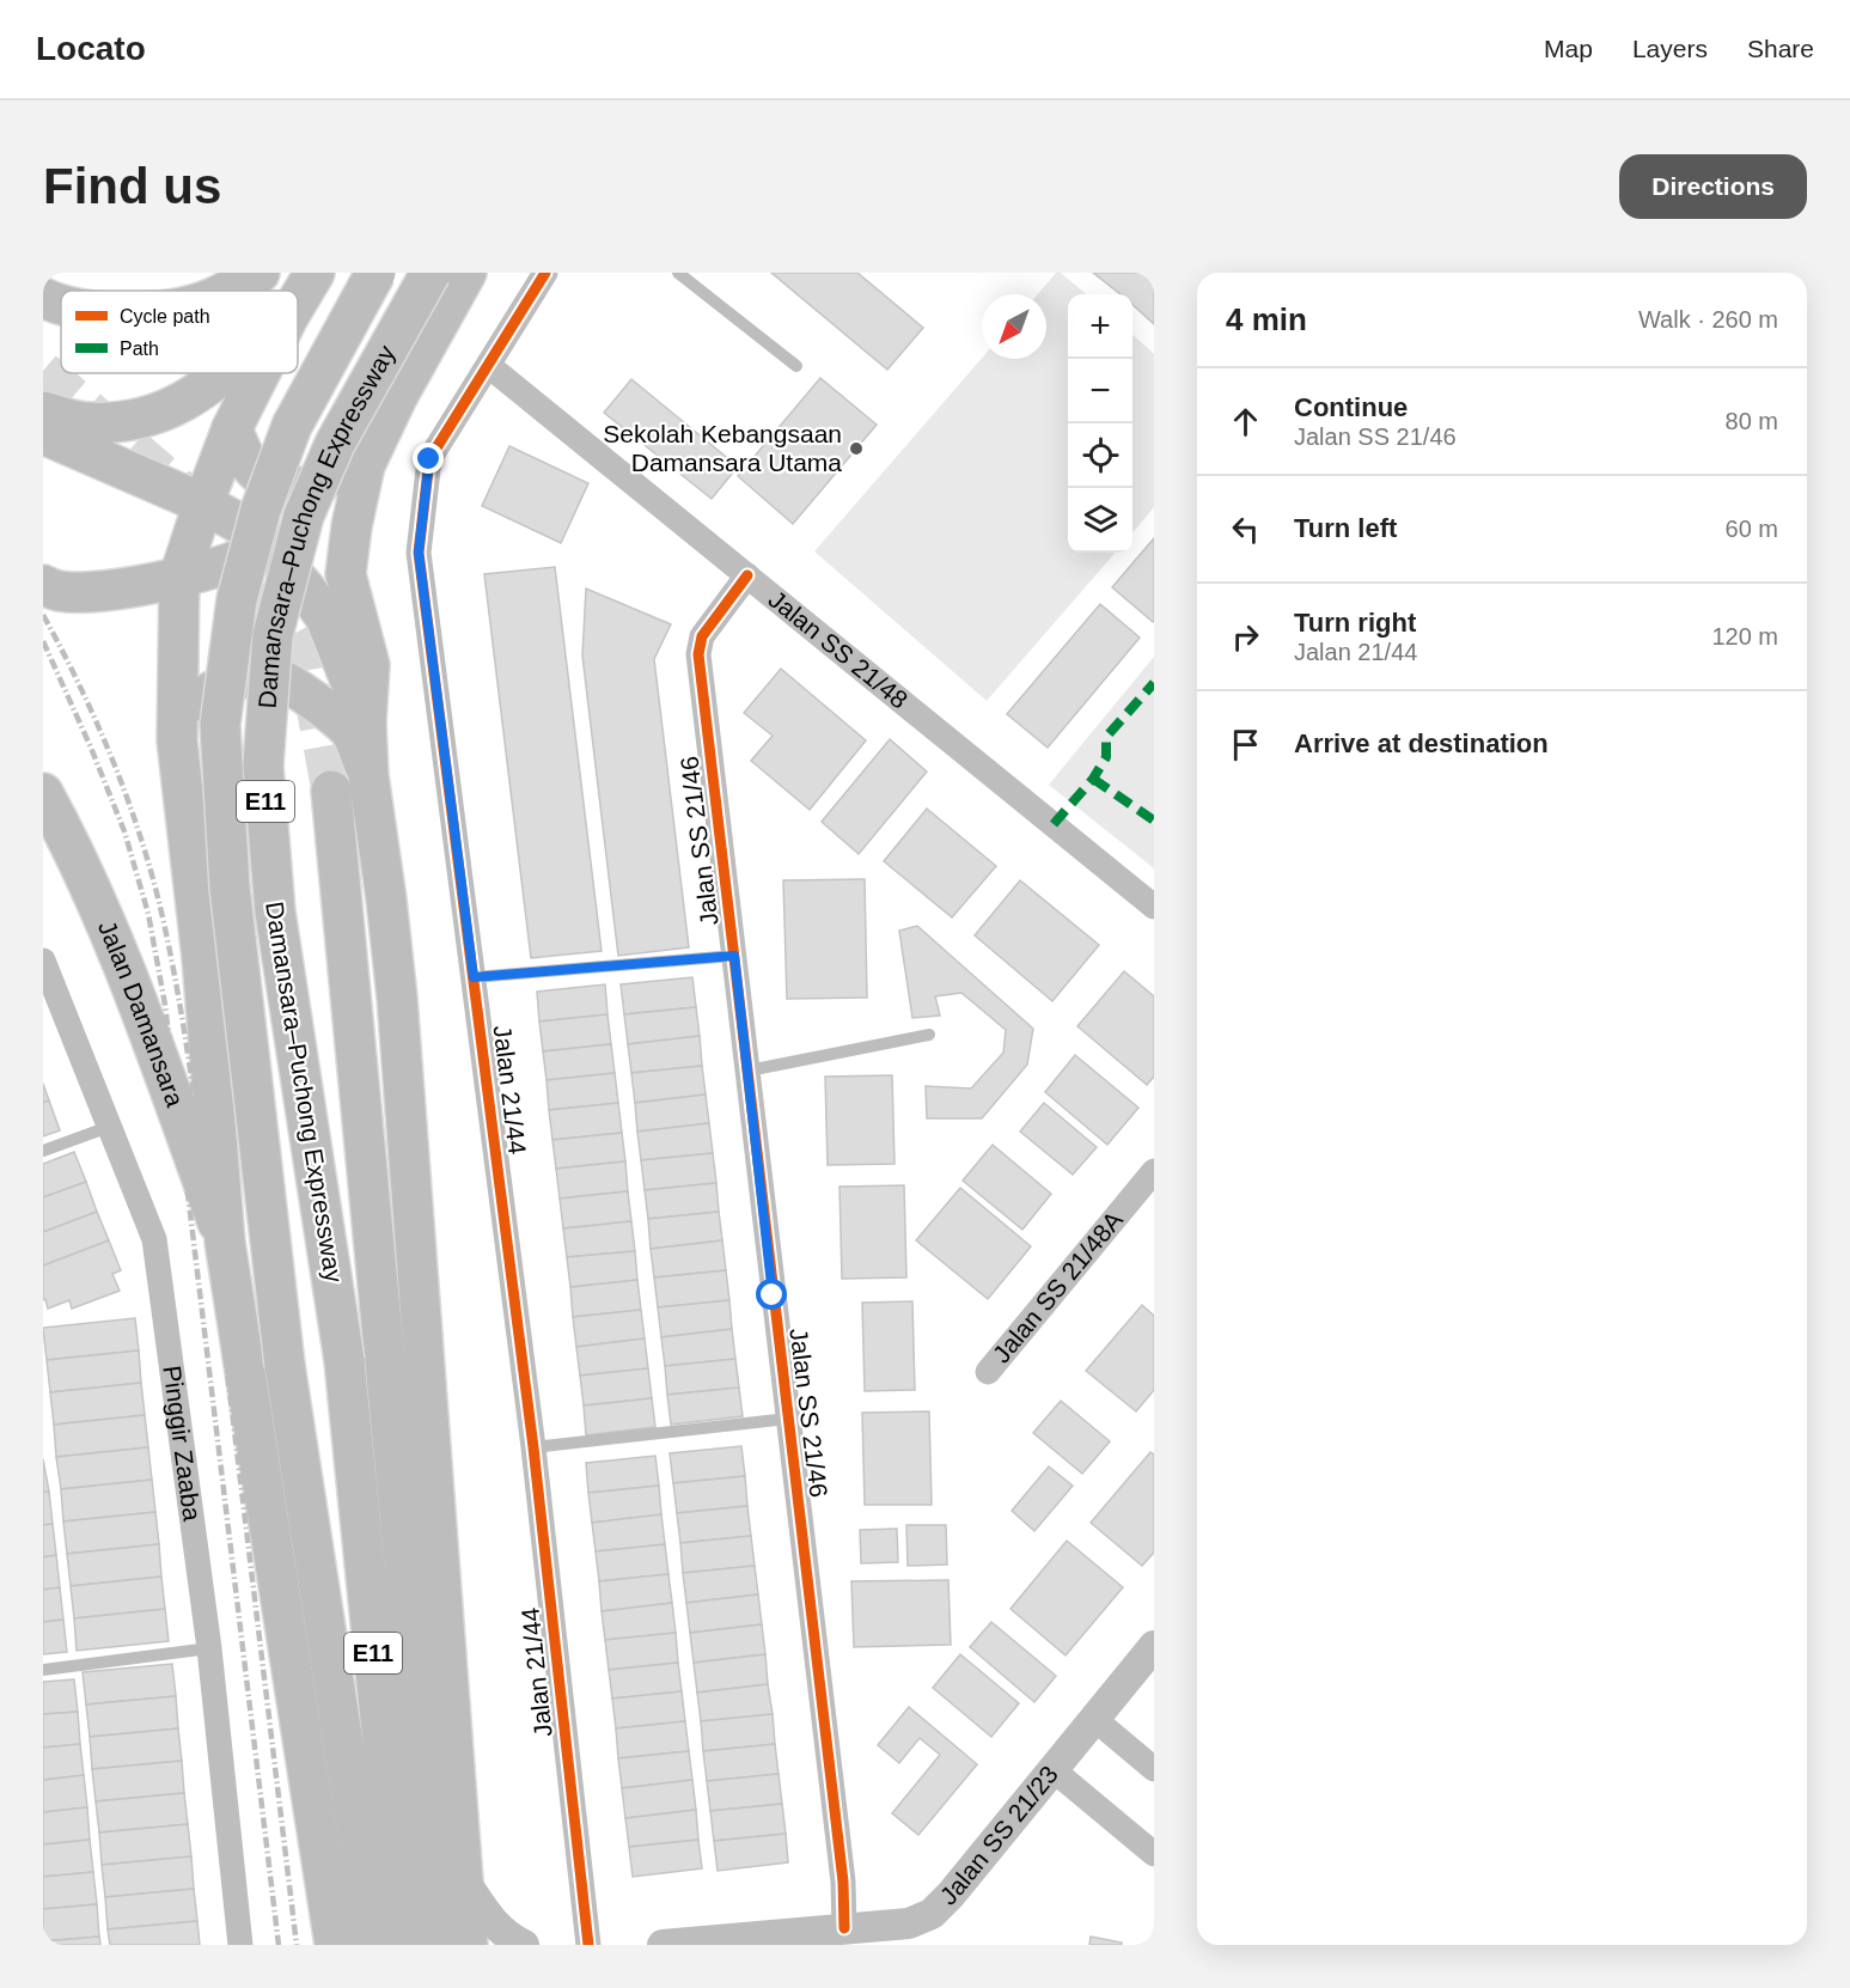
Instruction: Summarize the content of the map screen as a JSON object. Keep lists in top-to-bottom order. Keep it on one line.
{"streets":{"main road":["Damansara–Puchong Expressway","E11","Jalan Damansara"],"street":["Jalan SS 21/48","Jalan SS 21/46","Jalan 21/44","Jalan SS 21/48A","Pinggir Zaaba","Jalan SS 21/23"]},"crossings":[["Jalan SS 21/48","Jalan SS 21/46"],["Jalan SS 21/48","Jalan 21/44"],["Jalan SS 21/46","Jalan SS 21/23"]],"places":["Sekolah Kebangsaan Damansara Utama"],"legend":["Cycle path","Path"],"north":"bottom left","page":{"header":"Locato","nav":["Map","Layers","Share"],"buttons":"Directions","title":"Find us","heading":["4 min","Walk · 260 m"],"map_buttons":["+","−"],"list":[["Continue","Jalan SS 21/46","80 m"],["Turn left","60 m"],["Turn right","Jalan 21/44","120 m"],"Arrive at destination"]}}
